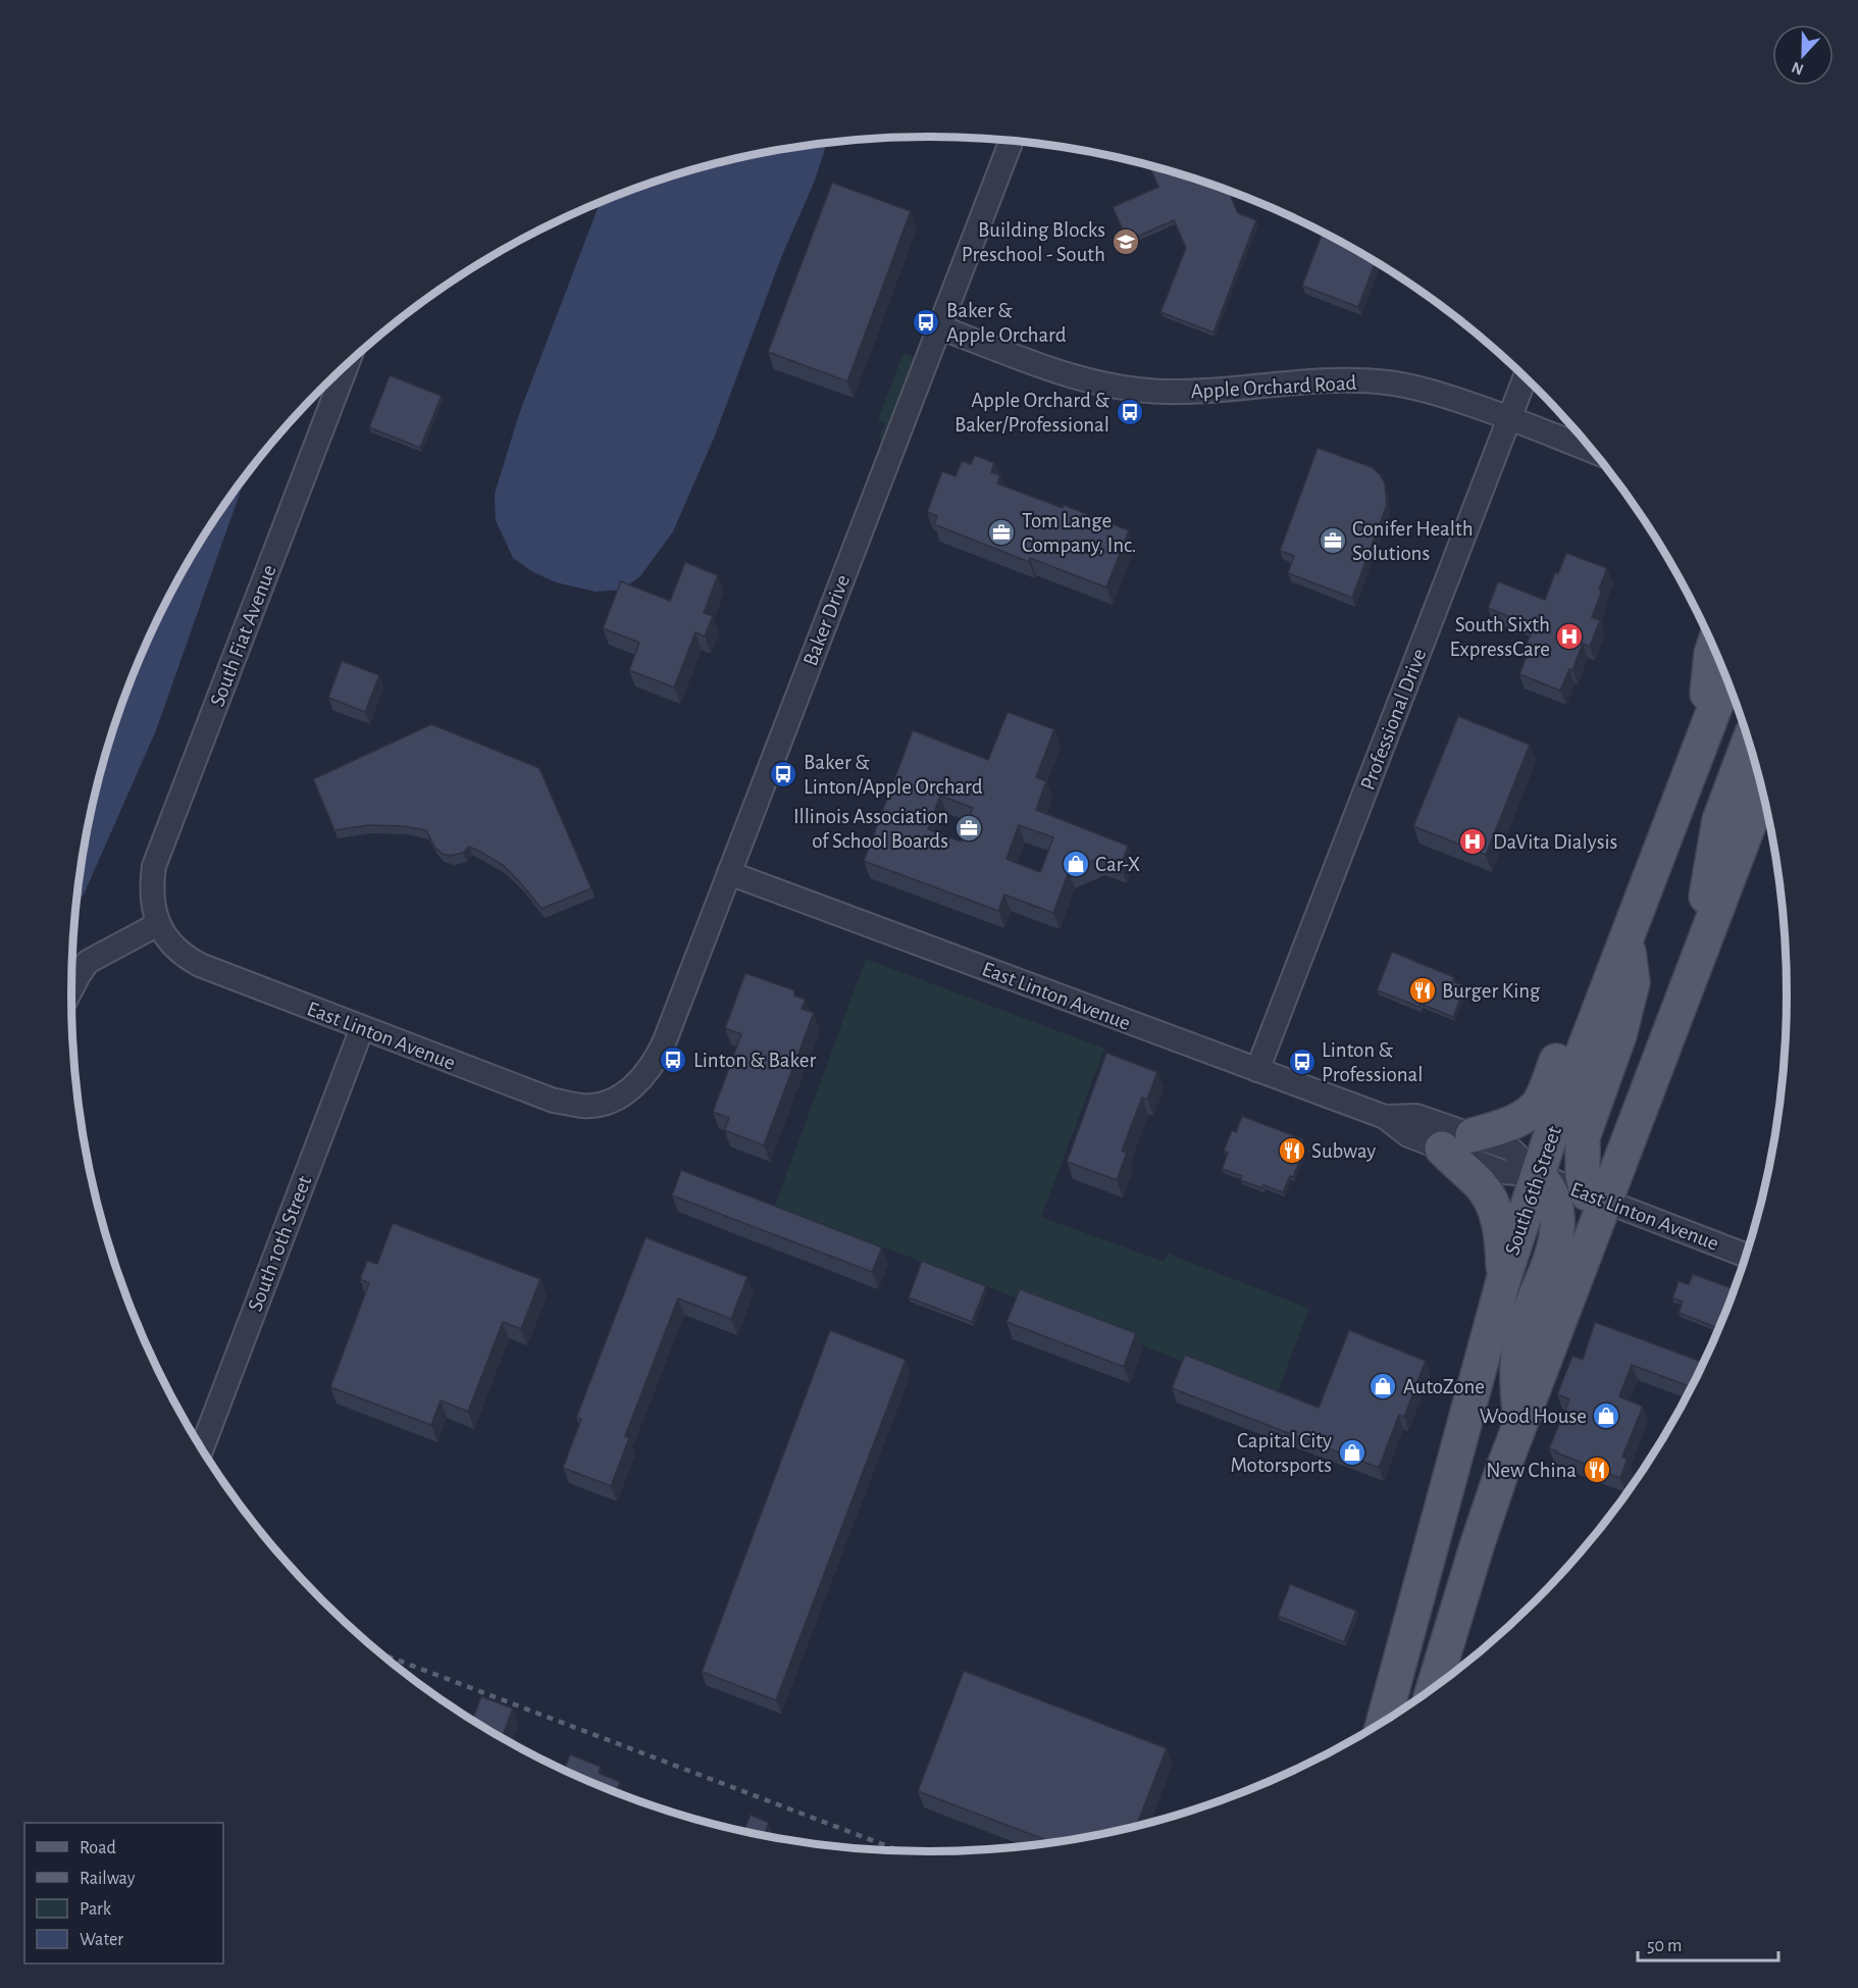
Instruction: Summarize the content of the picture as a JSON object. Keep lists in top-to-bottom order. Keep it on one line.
{"streets":{"main road":["South 6th Street"],"street":["Apple Orchard Road","Baker Drive","South Fiat Avenue","Professional Drive","East Linton Avenue","South 10th Street"]},"crossings":[["Apple Orchard Road","Baker Drive"],["Apple Orchard Road","Professional Drive"],["Baker Drive","East Linton Avenue"],["South Fiat Avenue","East Linton Avenue"],["Professional Drive","East Linton Avenue"],["East Linton Avenue","South 6th Street"],["East Linton Avenue","South 10th Street"]],"places":{"school or university":["Building Blocks Preschool - South"],"bus stop":["Baker & Apple Orchard","Apple Orchard & Baker/Professional","Baker & Linton/Apple Orchard","Linton & Baker","Linton & Professional"],"office":["Tom Lange Company, Inc.","Conifer Health Solutions","Illinois Association of School Boards"],"hospital":["South Sixth ExpressCare","DaVita Dialysis"],"shop":["Car-X","AutoZone","Wood House","Capital City Motorsports"],"restaurant":["Burger King","Subway","New China"]},"legend":["Road","Railway","Park","Water"],"scale_bar":"50 m","north":"bottom"}
